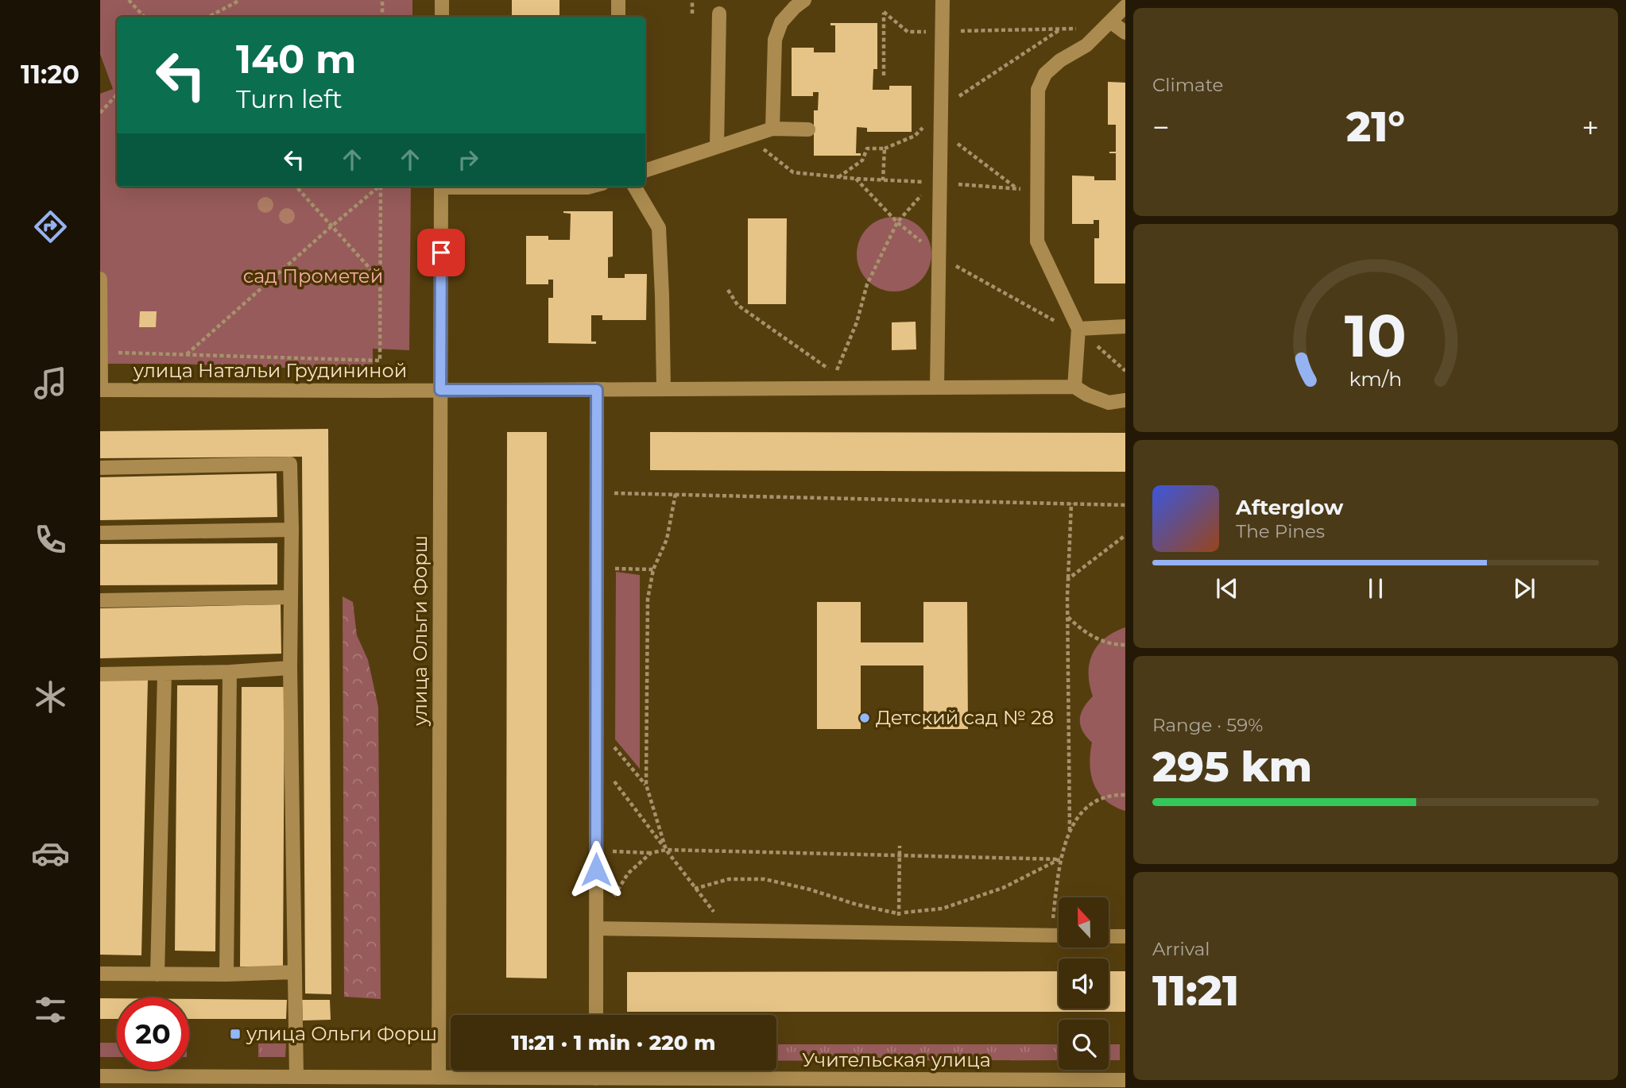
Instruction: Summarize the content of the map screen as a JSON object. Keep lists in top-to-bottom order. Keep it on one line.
{"streets":{"street":["улица Натальи Грудининой","улица Ольги Форш","Учительская улица"]},"crossings":[["улица Натальи Грудининой","улица Ольги Форш"],["улица Ольги Форш","Учительская улица"]],"parks":["сад Прометей"],"places":{"other":["Детский сад № 28"],"transit":["улица Ольги Форш"]},"north":"top","page":{"tabs":"11:20","tile":["Climate",["Range · 59%","295 km"],["Arrival","11:21"]],"turn":["140 m","Turn left"],"heat":["−","21°","+"],"song":["Afterglow","The Pines"],"limit":"20","trip":"11:21 · 1 min · 220 m","gauge":["10","km/h"]}}
